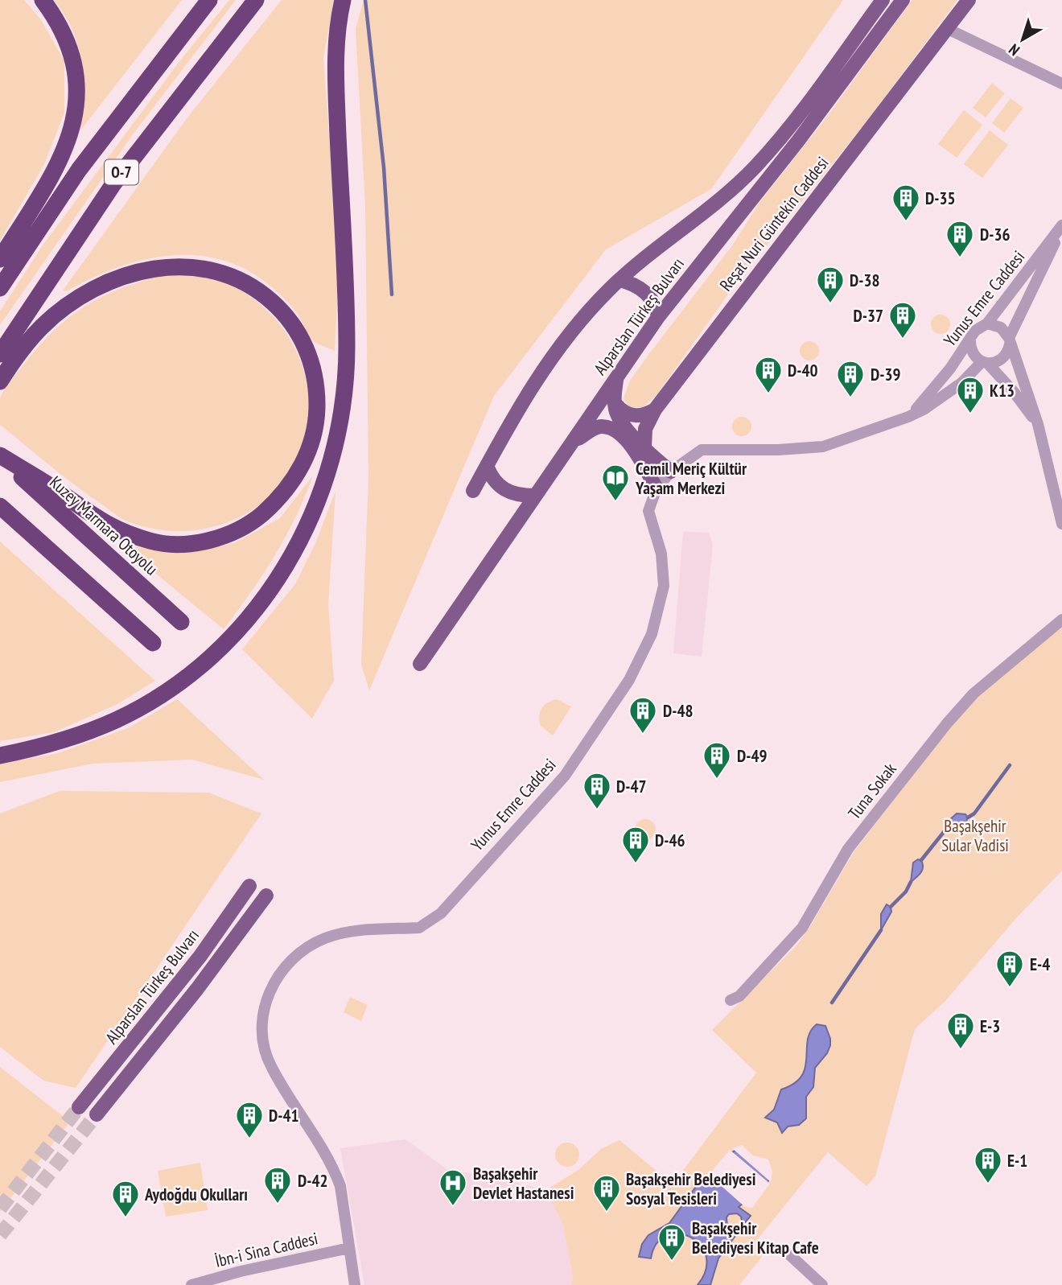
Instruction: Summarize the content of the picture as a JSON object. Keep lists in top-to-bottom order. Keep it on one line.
{"streets":{"highway":["O-7","Kuzey Marmara Otoyolu"],"main road":["Reşat Nuri Güntekin Caddesi","Alparslan Türkeş Bulvarı"],"street":["Yunus Emre Caddesi","Tuna Sokak","İbn-i Sina Caddesi"]},"crossings":[["Yunus Emre Caddesi","İbn-i Sina Caddesi"]],"parks":["Başakşehir Sular Vadisi"],"places":{"building":["D-35","D-36","D-38","D-37","D-40","D-39","K13","D-48","D-49","D-47","D-46","E-4","E-3","D-41","E-1","D-42","Başakşehir Belediyesi Sosyal Tesisleri","Aydoğdu Okulları","Başakşehir Belediyesi Kitap Cafe"],"library":["Cemil Meriç Kültür Yaşam Merkezi"],"hospital":["Başakşehir Devlet Hastanesi"]},"north":"bottom left"}
